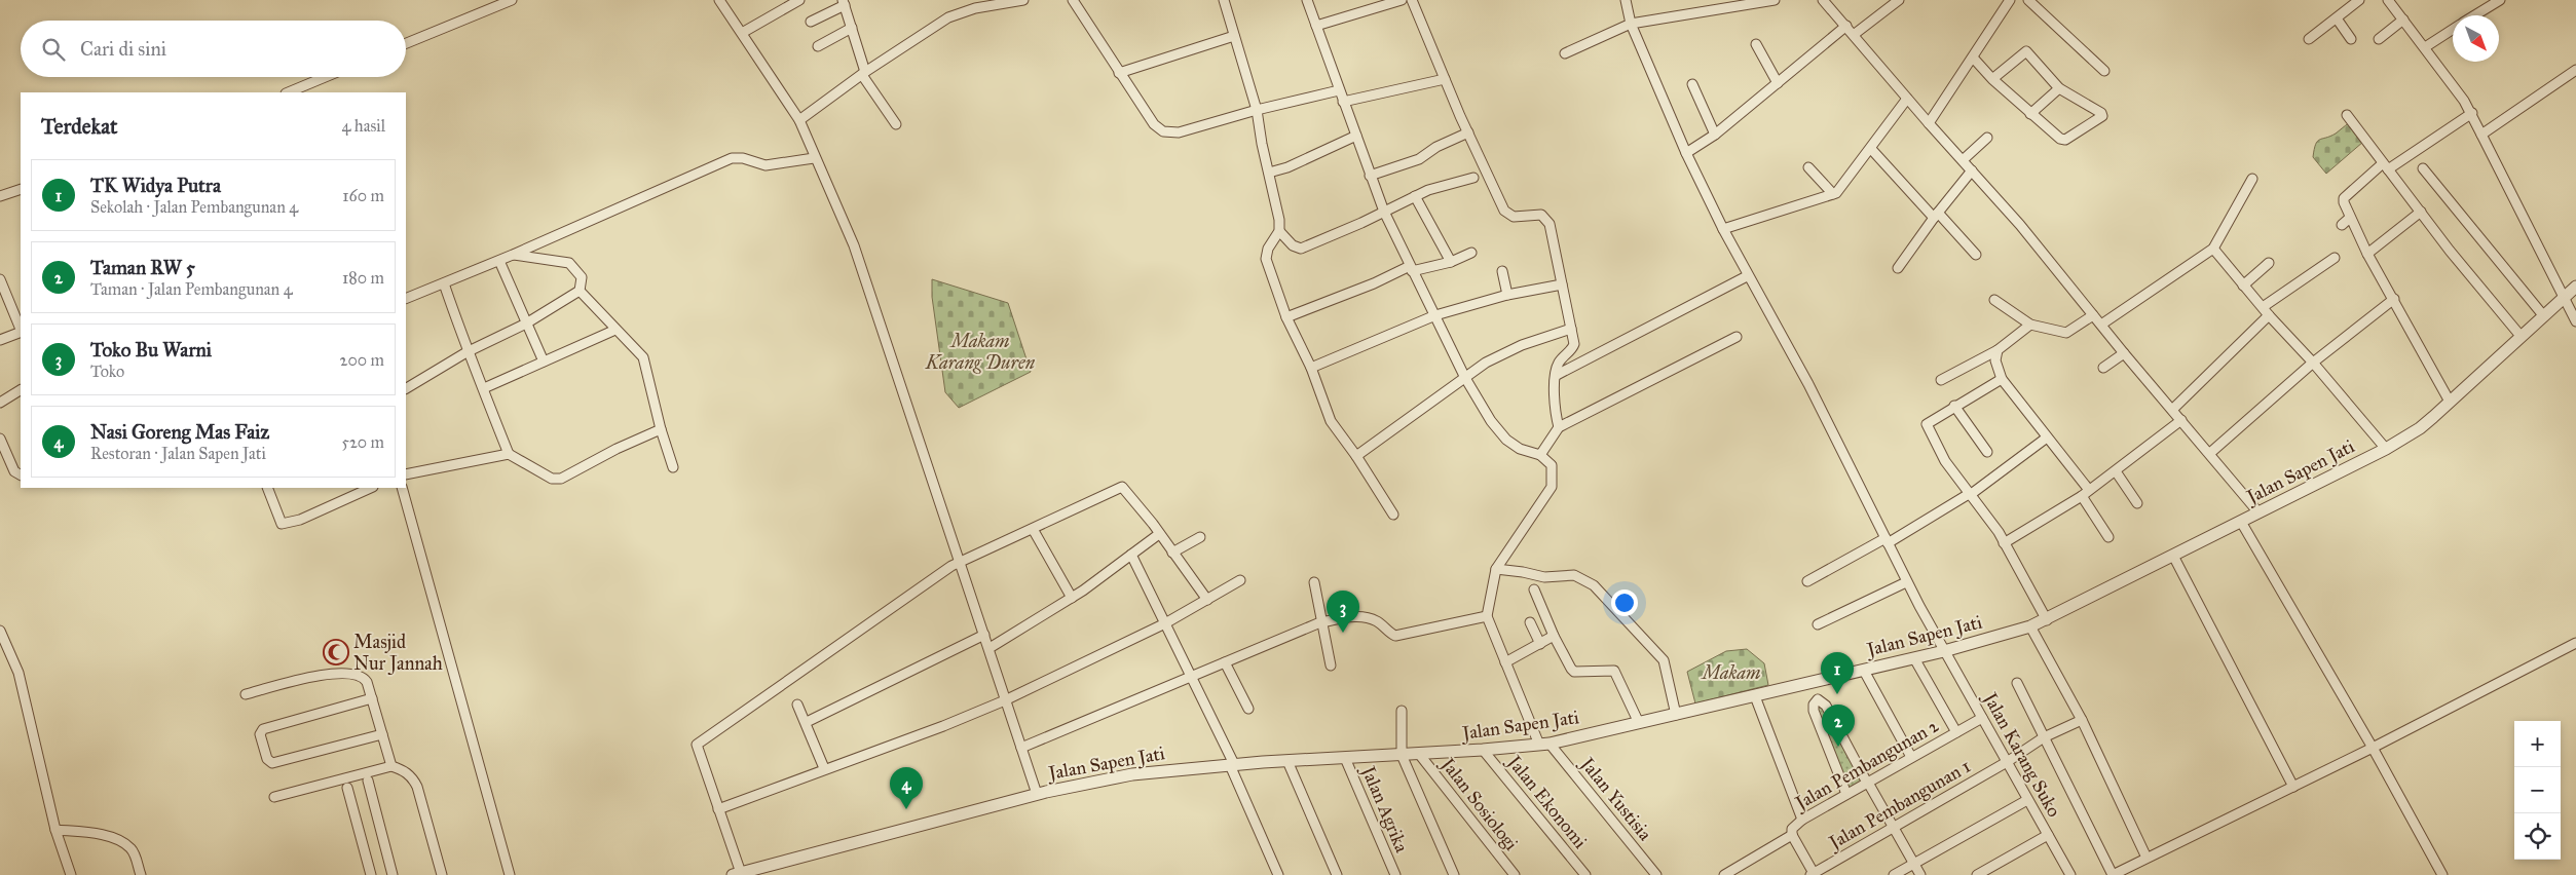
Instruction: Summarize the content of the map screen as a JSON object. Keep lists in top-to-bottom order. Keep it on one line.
{"streets":{"street":["Jalan Sapen Jati","Jalan Karang Suko","Jalan Pembangunan 2","Jalan Yustisia","Jalan Ekonomi","Jalan Sosiologi","Jalan Pembangunan 1","Jalan Agrika"]},"crossings":[["Jalan Sapen Jati","Jalan Karang Suko"],["Jalan Sapen Jati","Jalan Yustisia"],["Jalan Sapen Jati","Jalan Ekonomi"],["Jalan Sapen Jati","Jalan Sosiologi"],["Jalan Sapen Jati","Jalan Agrika"],["Jalan Karang Suko","Jalan Pembangunan 2"],["Jalan Karang Suko","Jalan Pembangunan 1"]],"parks":["Makam Karang Duren","Makam"],"places":{"mosque":["Masjid Nur Jannah"]},"north":"bottom right","page":{"search":"Cari di sini","heading":["Terdekat","4 hasil"],"list":[{"mark":"1","name":"TK Widya Putra","note":"Sekolah · Jalan Pembangunan 4","value":"160 m"},{"mark":"2","name":"Taman RW 5","note":"Taman · Jalan Pembangunan 4","value":"180 m"},{"mark":"3","name":"Toko Bu Warni","note":"Toko","value":"200 m"},{"mark":"4","name":"Nasi Goreng Mas Faiz","note":"Restoran · Jalan Sapen Jati","value":"520 m"}],"pins":["3","1","2","4"],"map_buttons":["+","−"]}}
